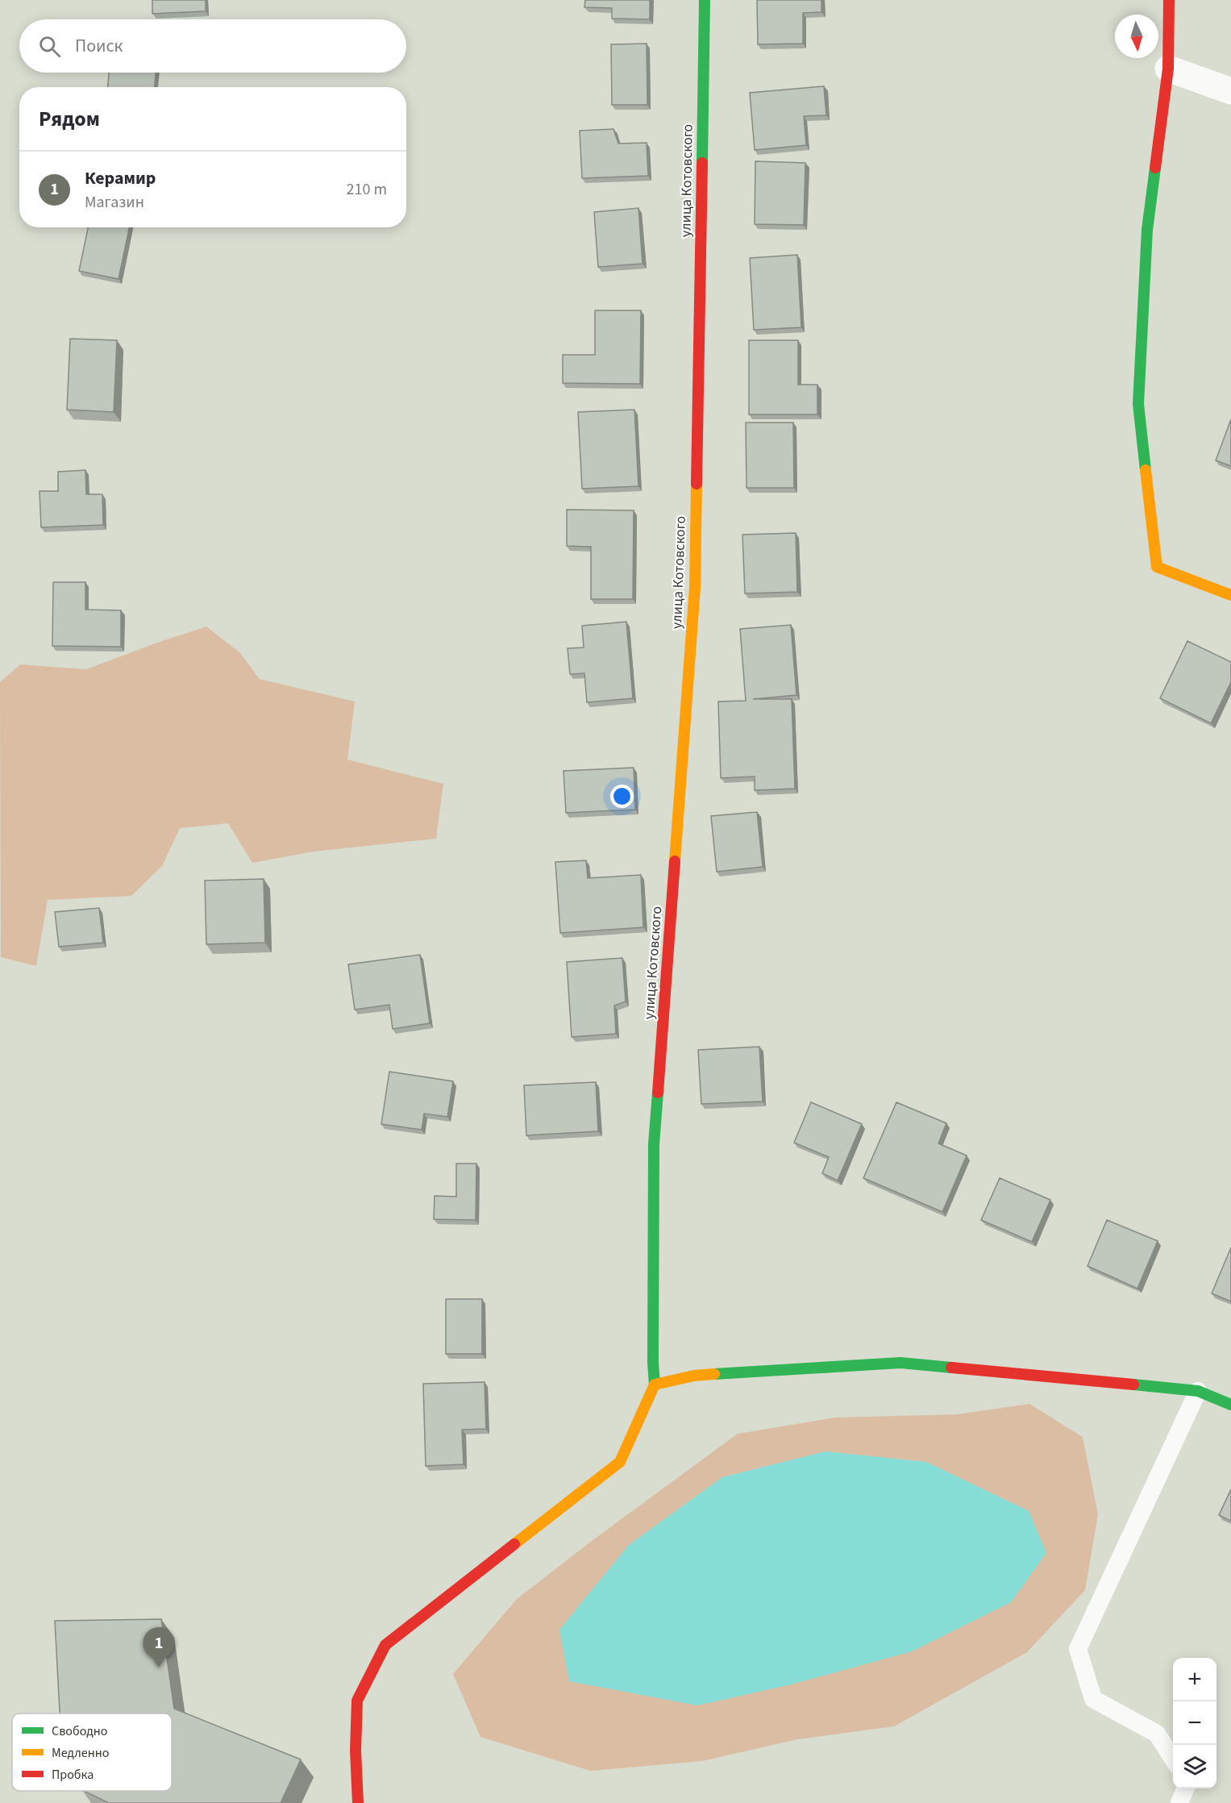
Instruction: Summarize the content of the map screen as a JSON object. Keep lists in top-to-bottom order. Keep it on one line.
{"streets":{"street":["улица Котовского"]},"legend":["Свободно","Медленно","Пробка"],"north":"bottom","page":{"search":"Поиск","heading":"Рядом","list":[{"mark":"1","name":"Керамир","note":"Магазин","value":"210 m"}],"pins":"1","map_buttons":["+","−"]}}
